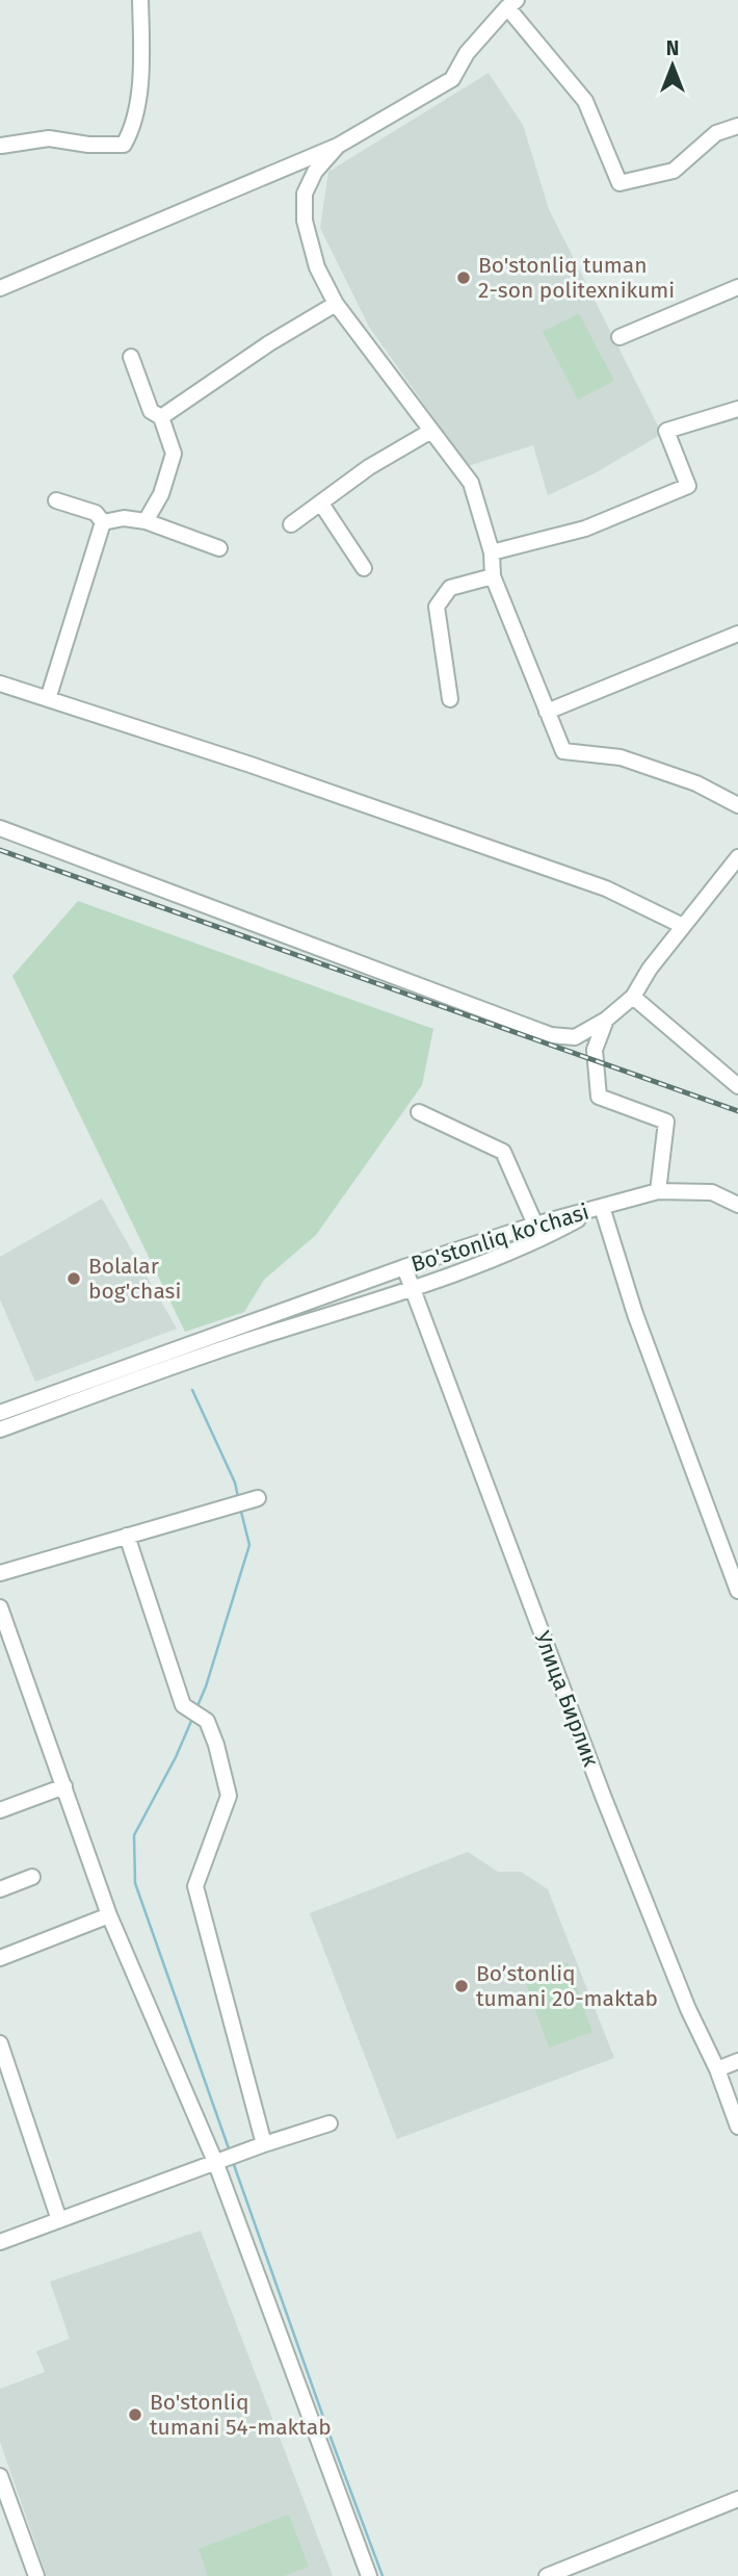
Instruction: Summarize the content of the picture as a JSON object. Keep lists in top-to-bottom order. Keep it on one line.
{"streets":{"street":["Bo'stonliq ko'chasi","Улица Бирлик"]},"crossings":[["Bo'stonliq ko'chasi","Улица Бирлик"]],"places":["Bo'stonliq tuman 2-son politexnikumi","Bolalar bog'chasi","Bo’stonliq tumani 20-maktab","Bo'stonliq tumani 54-maktab"],"north":"top"}
